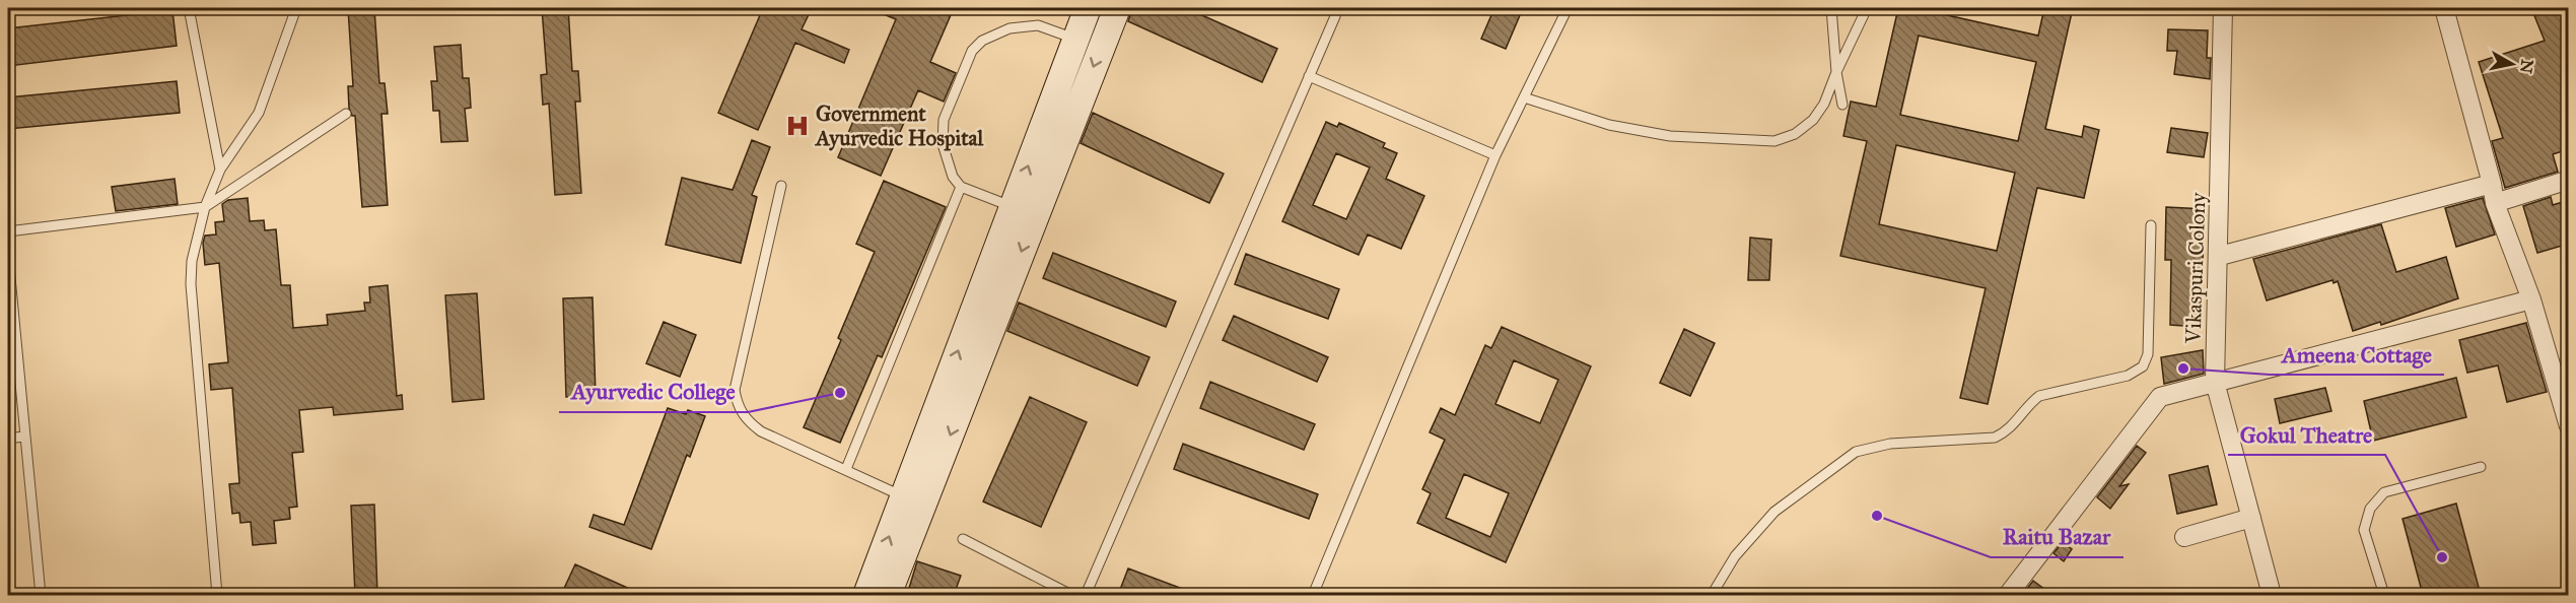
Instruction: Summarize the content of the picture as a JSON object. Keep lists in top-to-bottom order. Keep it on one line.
{"streets":{"street":["Vikaspuri Colony"]},"places":{"hospital":["Government Ayurvedic Hospital"],"other":["Ameena Cottage","Ayurvedic College","Raitu Bazar","Gokul Theatre"]},"north":"right"}
